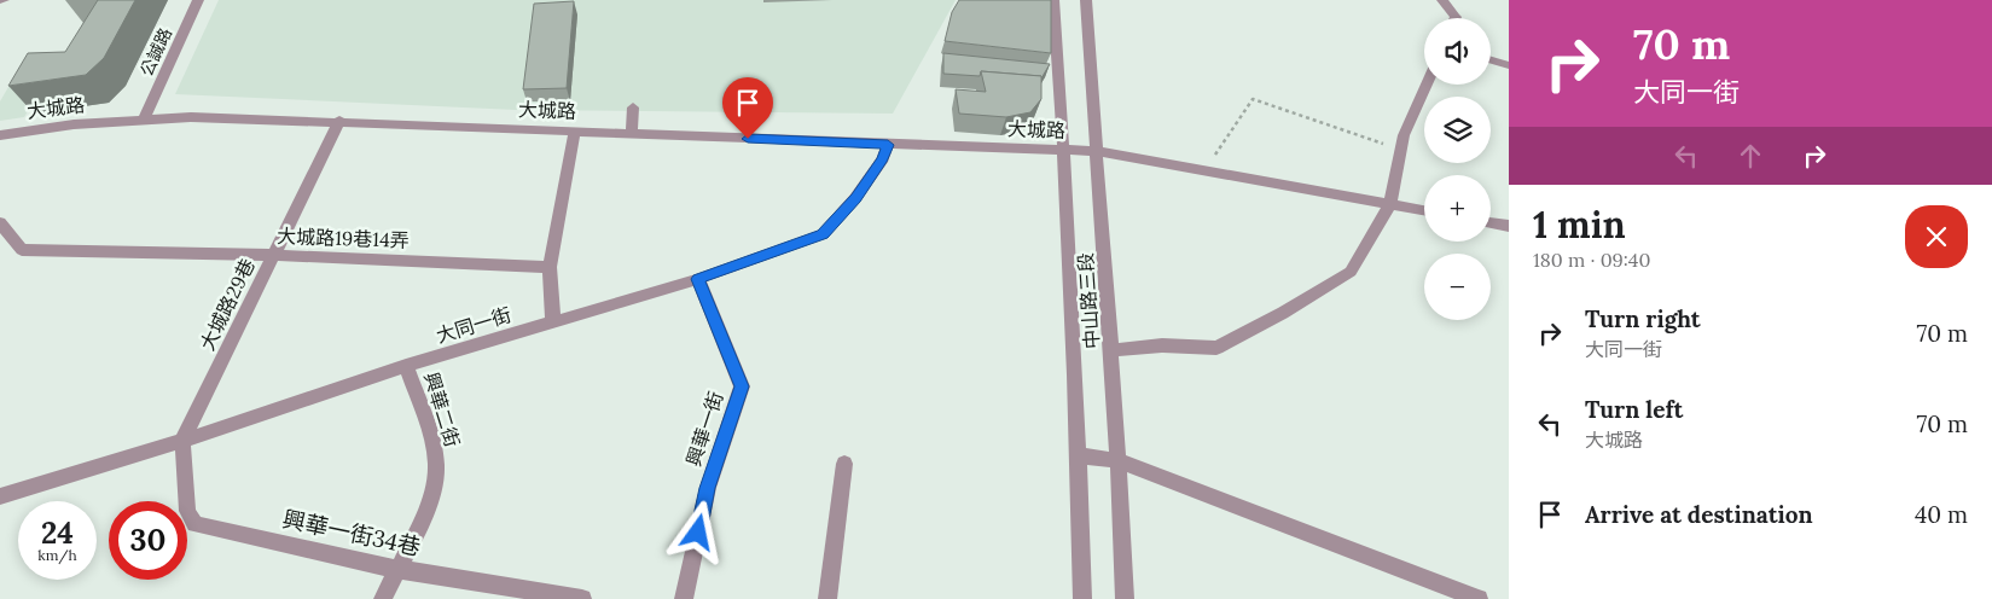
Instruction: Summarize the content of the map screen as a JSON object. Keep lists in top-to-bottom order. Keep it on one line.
{"streets":{"street":["公誠路","大城路","大城路19巷14弄","中山路三段","大城路29巷","大同一街","興華二街","興華一街","興華一街34巷"]},"crossings":[["公誠路","大城路"],["大城路","中山路三段"],["大城路","大城路29巷"],["大城路","大同一街"],["大城路19巷14弄","大城路29巷"],["大城路29巷","大同一街"],["大城路29巷","興華一街34巷"],["大同一街","興華二街"],["大同一街","興華一街"],["大同一街","興華一街34巷"],["興華二街","興華一街34巷"]],"page":{"turn":["70 m","大同一街"],"map_buttons":["+","−"],"heading":["1 min","180 m · 09:40"],"list":[{"name":"Turn right","note":"大同一街","value":"70 m"},{"name":"Turn left","note":"大城路","value":"70 m"},{"name":"Arrive at destination","value":"40 m"}],"speed":"24 km/h","limit":"30"}}
